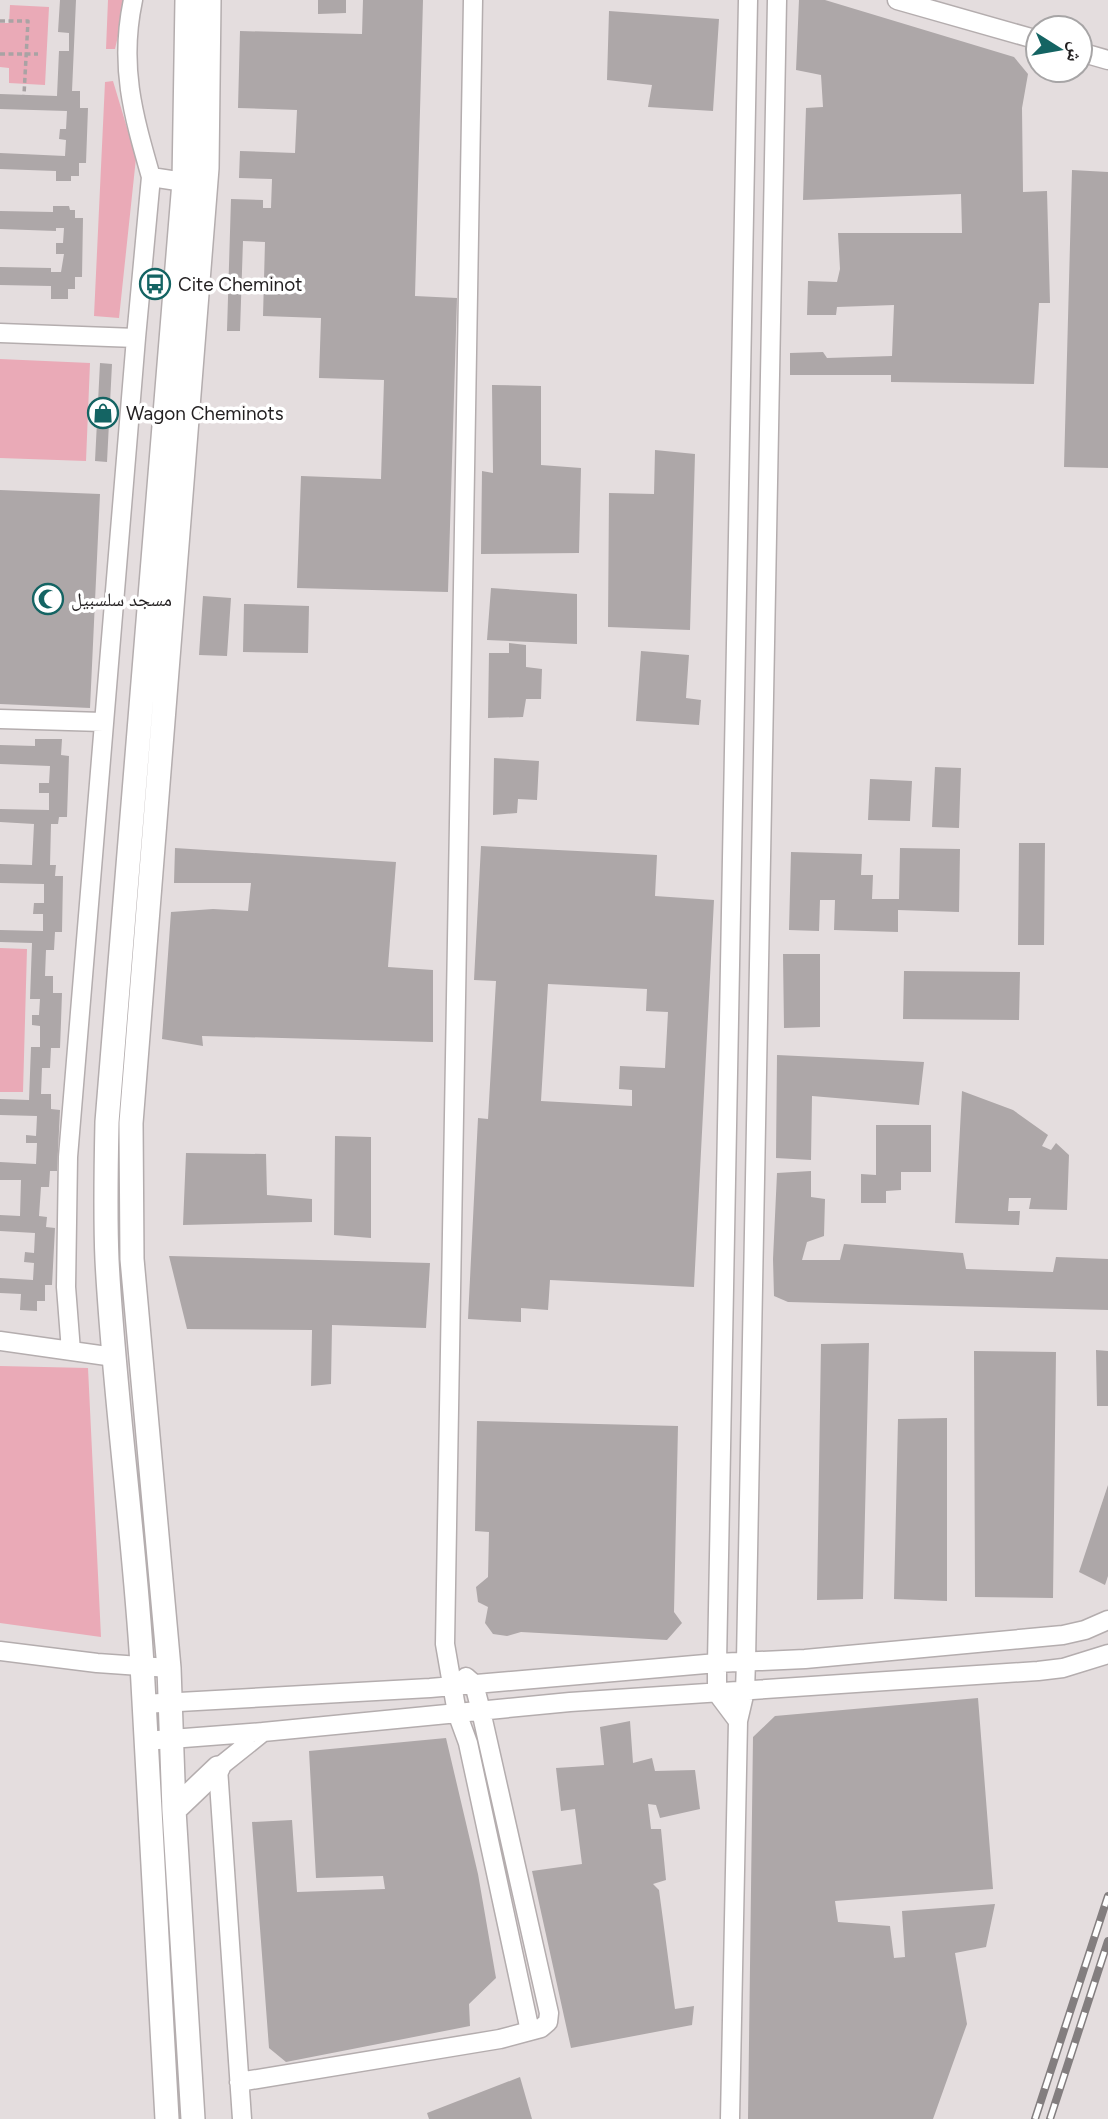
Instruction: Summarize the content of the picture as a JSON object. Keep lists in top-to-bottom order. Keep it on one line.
{"places":{"bus stop":["Cite Cheminot"],"shop":["Wagon Cheminots"],"mosque":["مسجد سلسبيل"]},"north":"right"}
